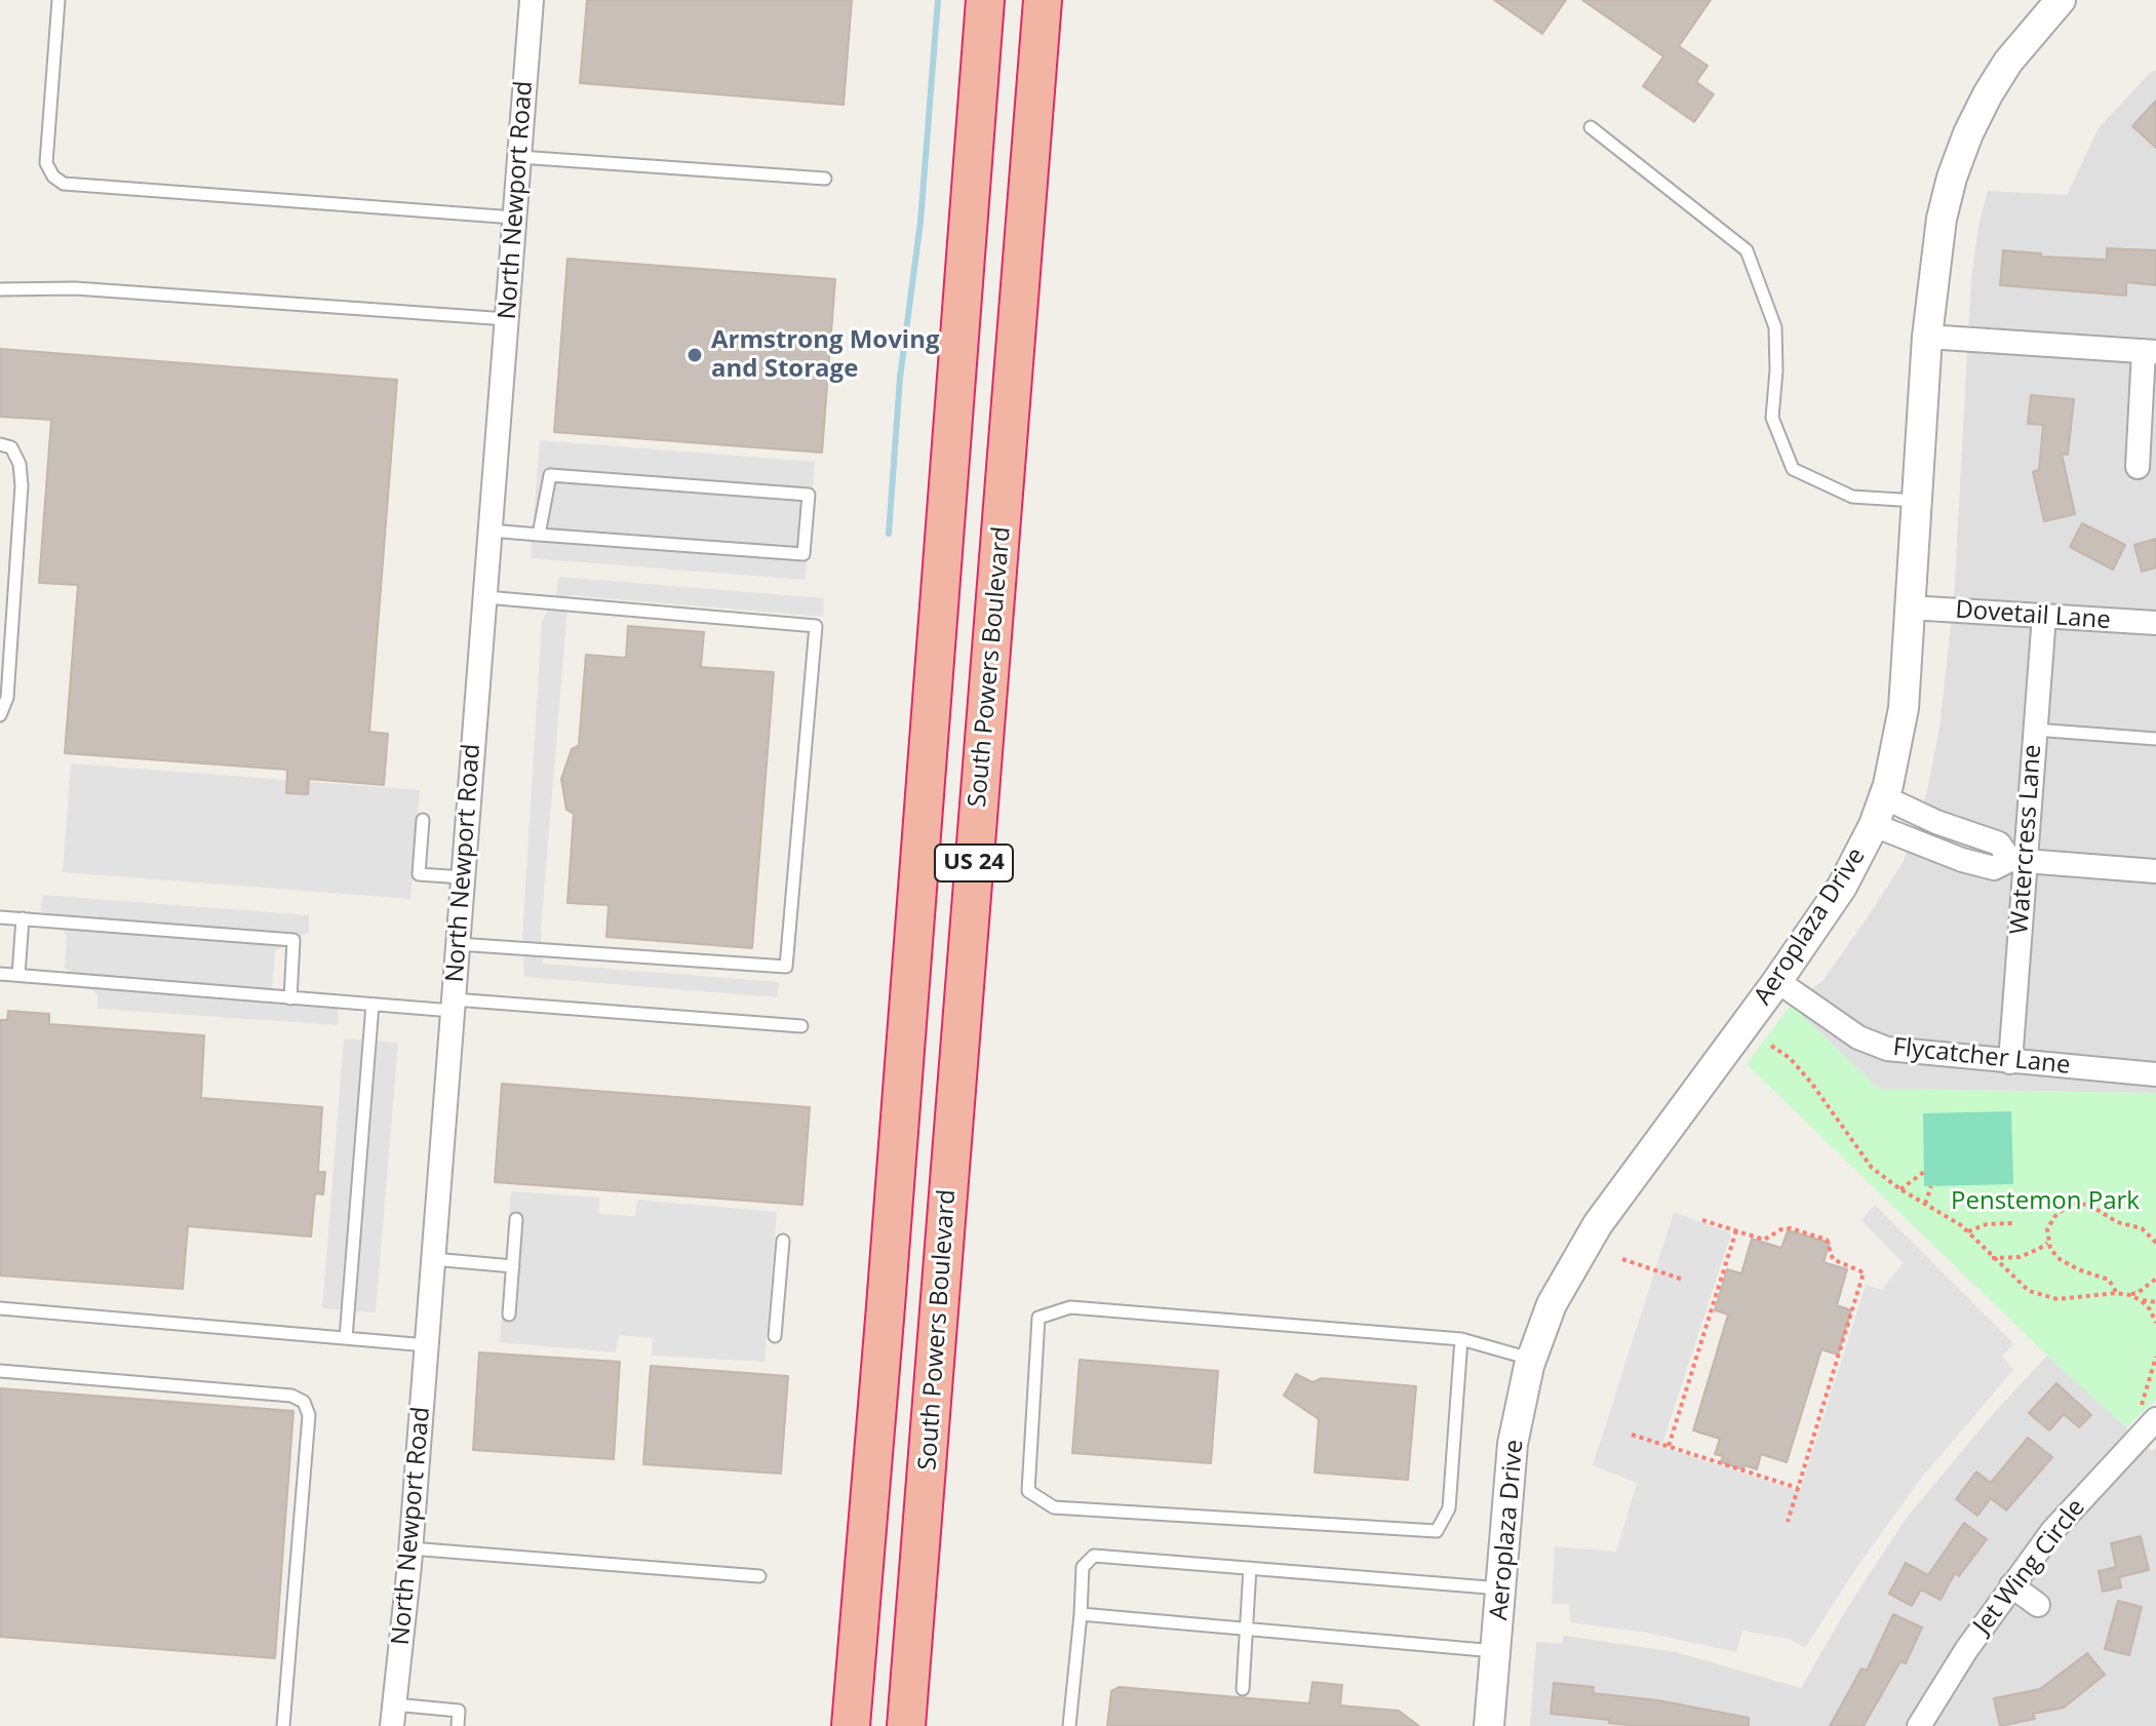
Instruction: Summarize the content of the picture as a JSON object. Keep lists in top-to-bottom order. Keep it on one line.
{"streets":{"highway":["South Powers Boulevard","US 24"],"street":["North Newport Road","Dovetail Lane","Watercress Lane","Aeroplaza Drive","Flycatcher Lane","Jet Wing Circle"]},"crossings":[["Dovetail Lane","Watercress Lane"],["Dovetail Lane","Aeroplaza Drive"],["Watercress Lane","Flycatcher Lane"],["Aeroplaza Drive","Flycatcher Lane"]],"parks":["Penstemon Park"],"places":["Armstrong Moving and Storage"]}
